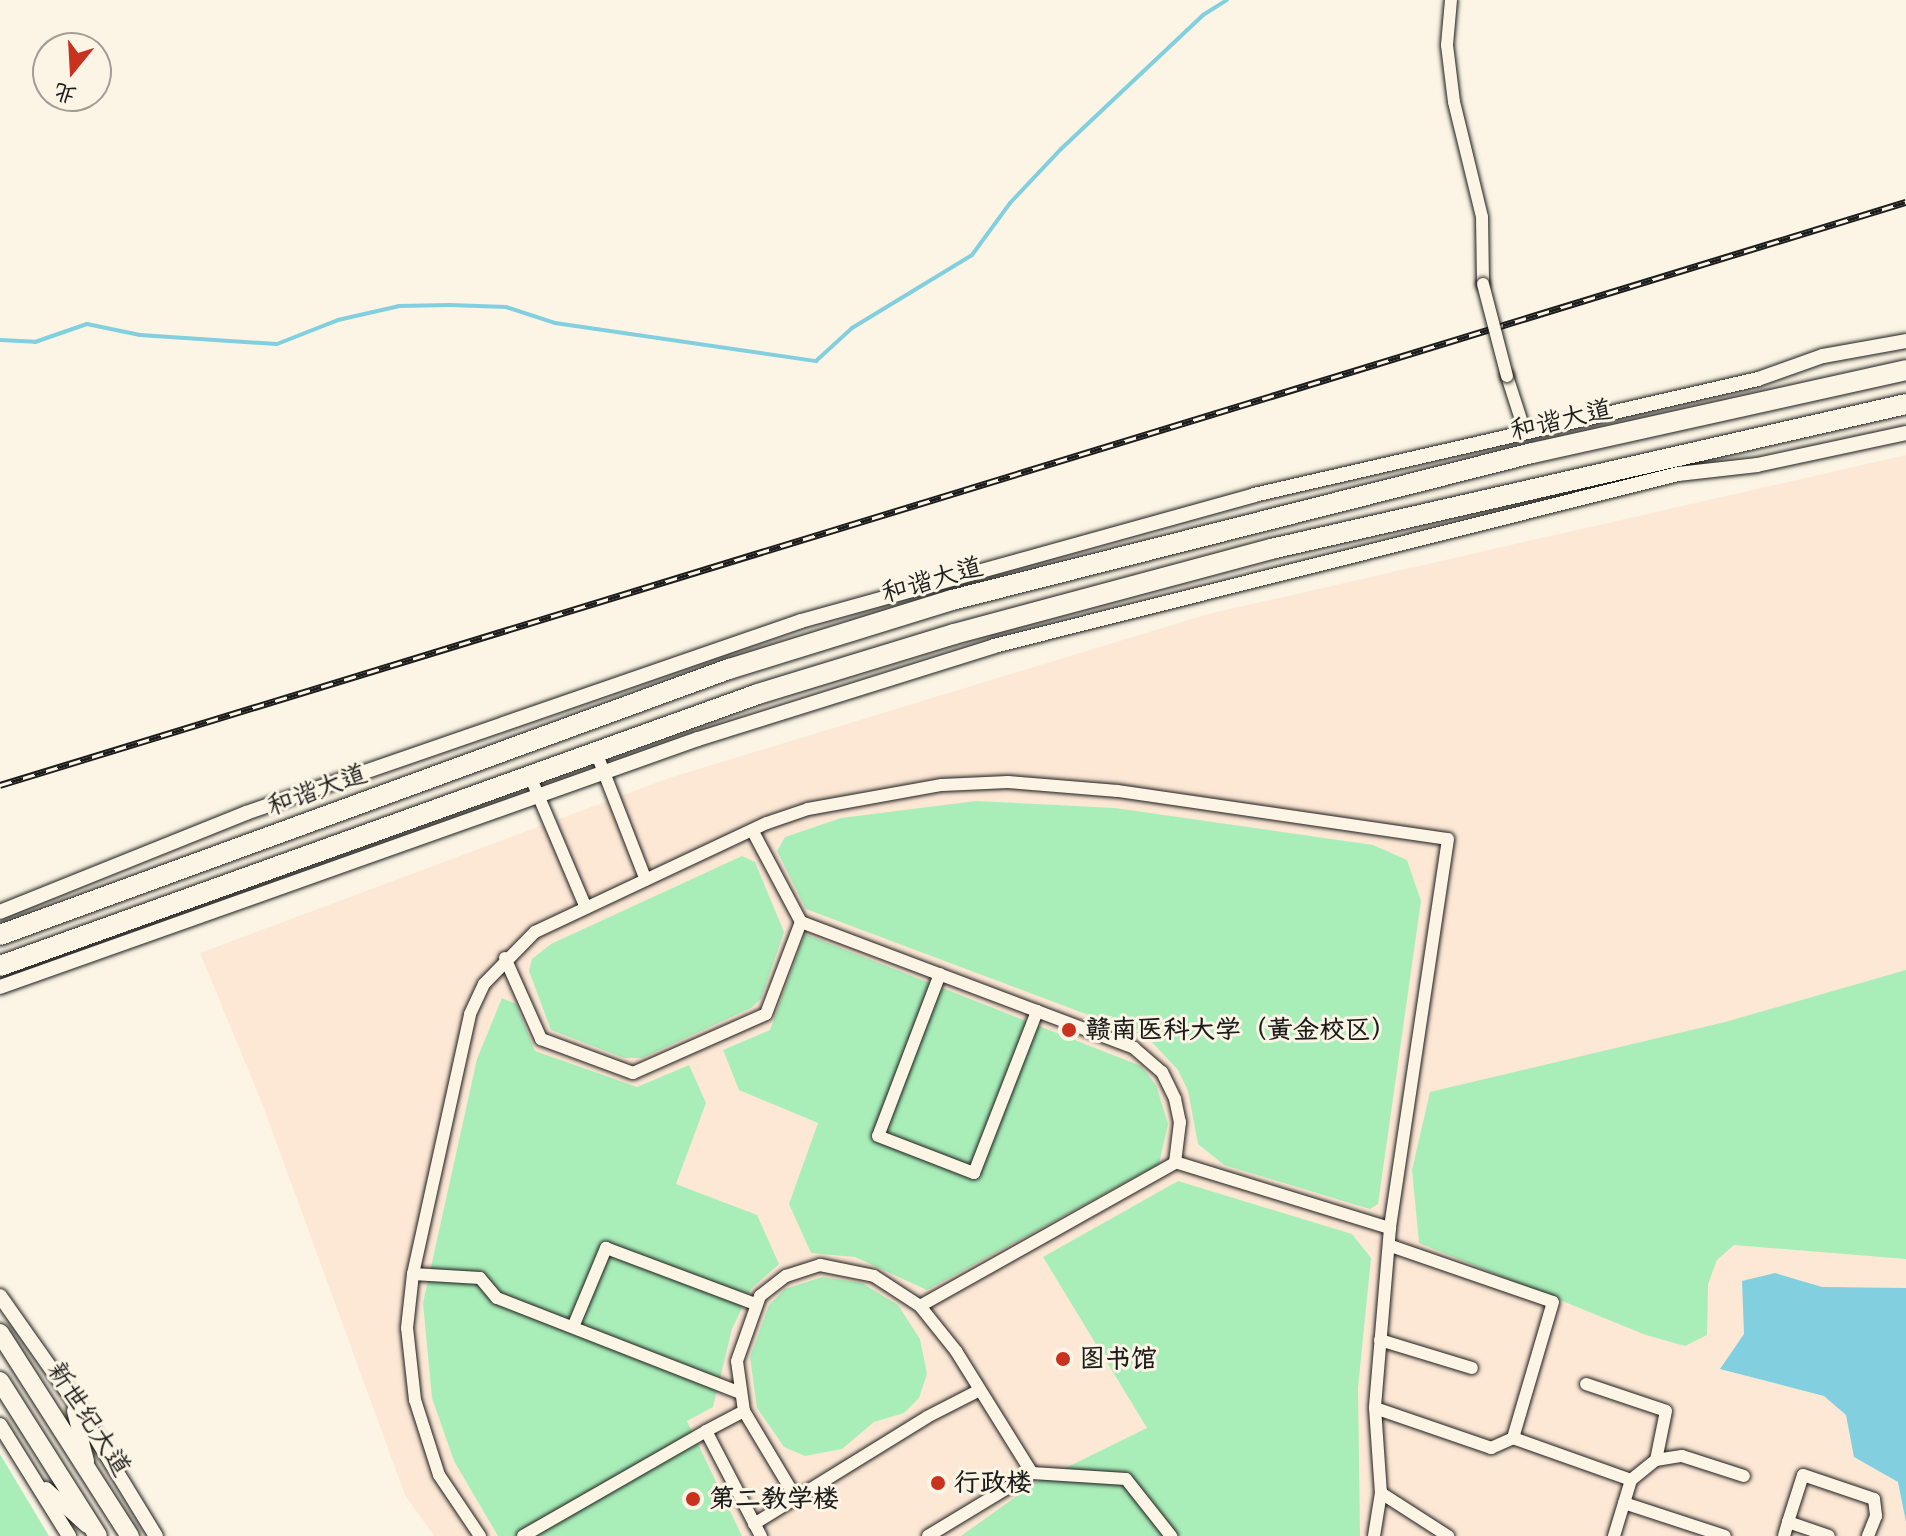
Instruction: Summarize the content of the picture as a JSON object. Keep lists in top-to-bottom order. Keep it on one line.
{"streets":{"highway":["和谐大道"],"main road":["新世纪大道"]},"places":["赣南医科大学（黄金校区）","图书馆","行政楼","第二教学楼"],"north":"bottom"}
